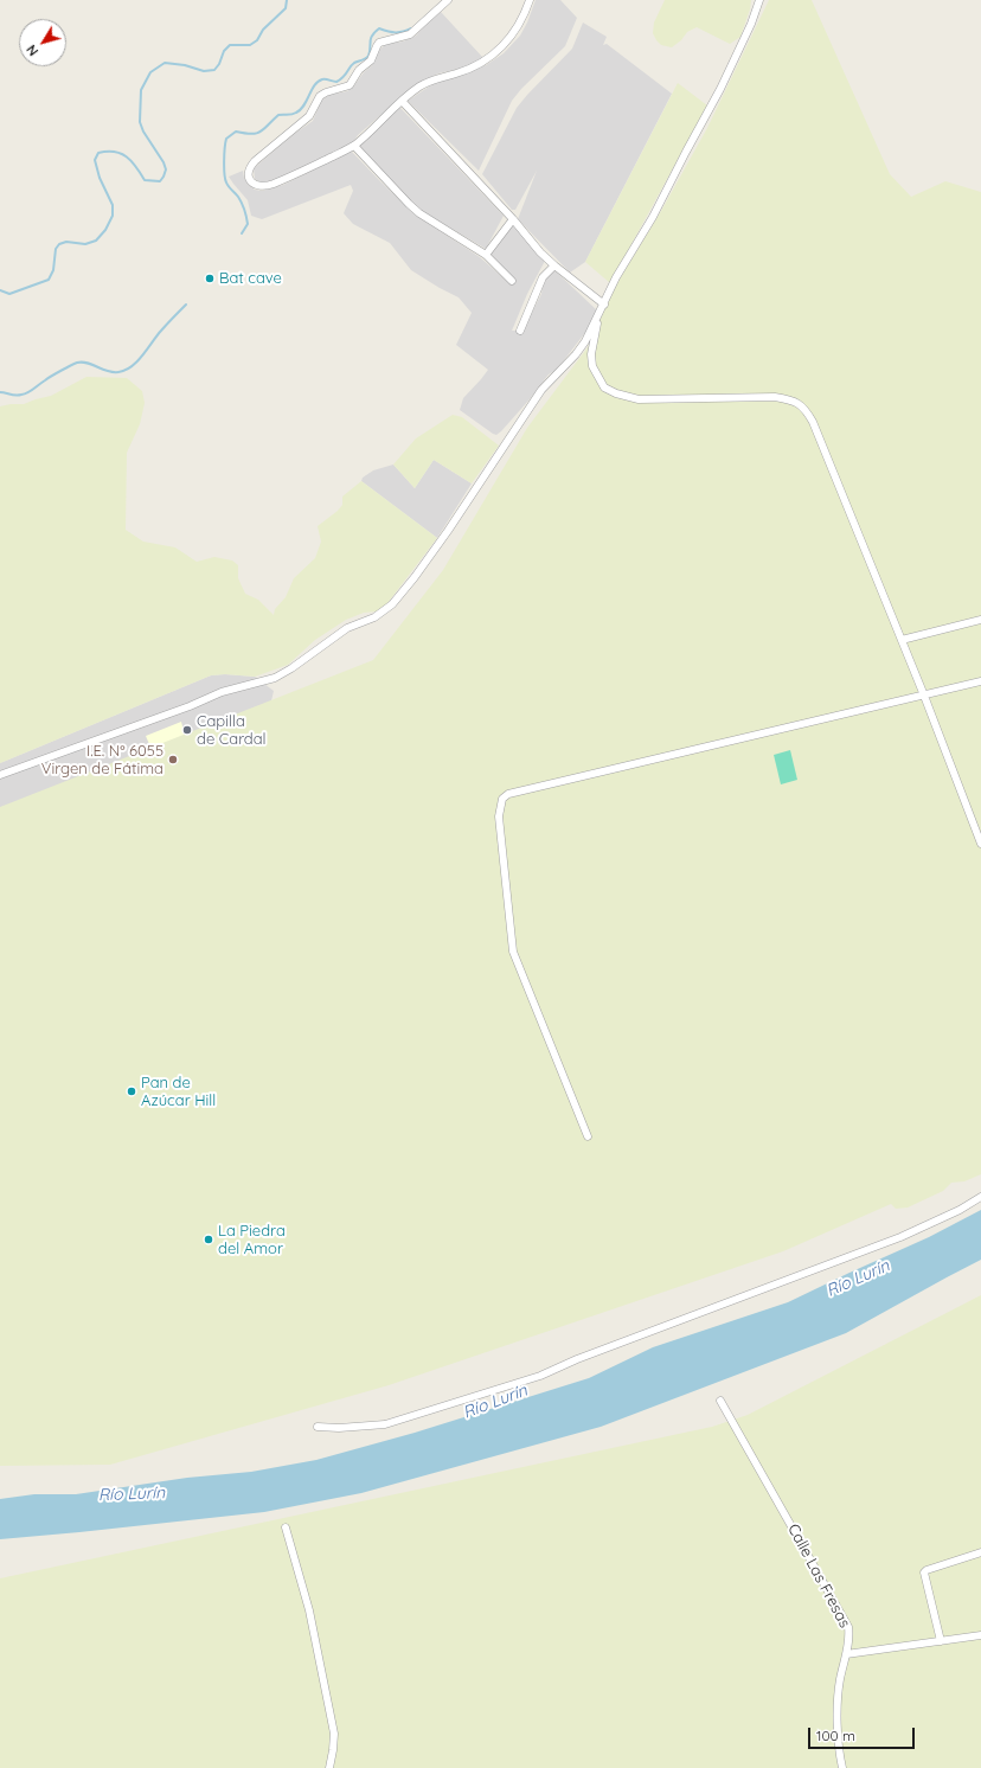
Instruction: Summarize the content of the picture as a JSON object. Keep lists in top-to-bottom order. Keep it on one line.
{"streets":{"street":["Calle Las Fresas"]},"water":["Río Lurín"],"places":["Bat cave","Capilla de Cardal","I.E. N° 6055 Virgen de Fátima","Pan de Azúcar Hill","La Piedra del Amor"],"scale_bar":"100 m","north":"bottom left"}
